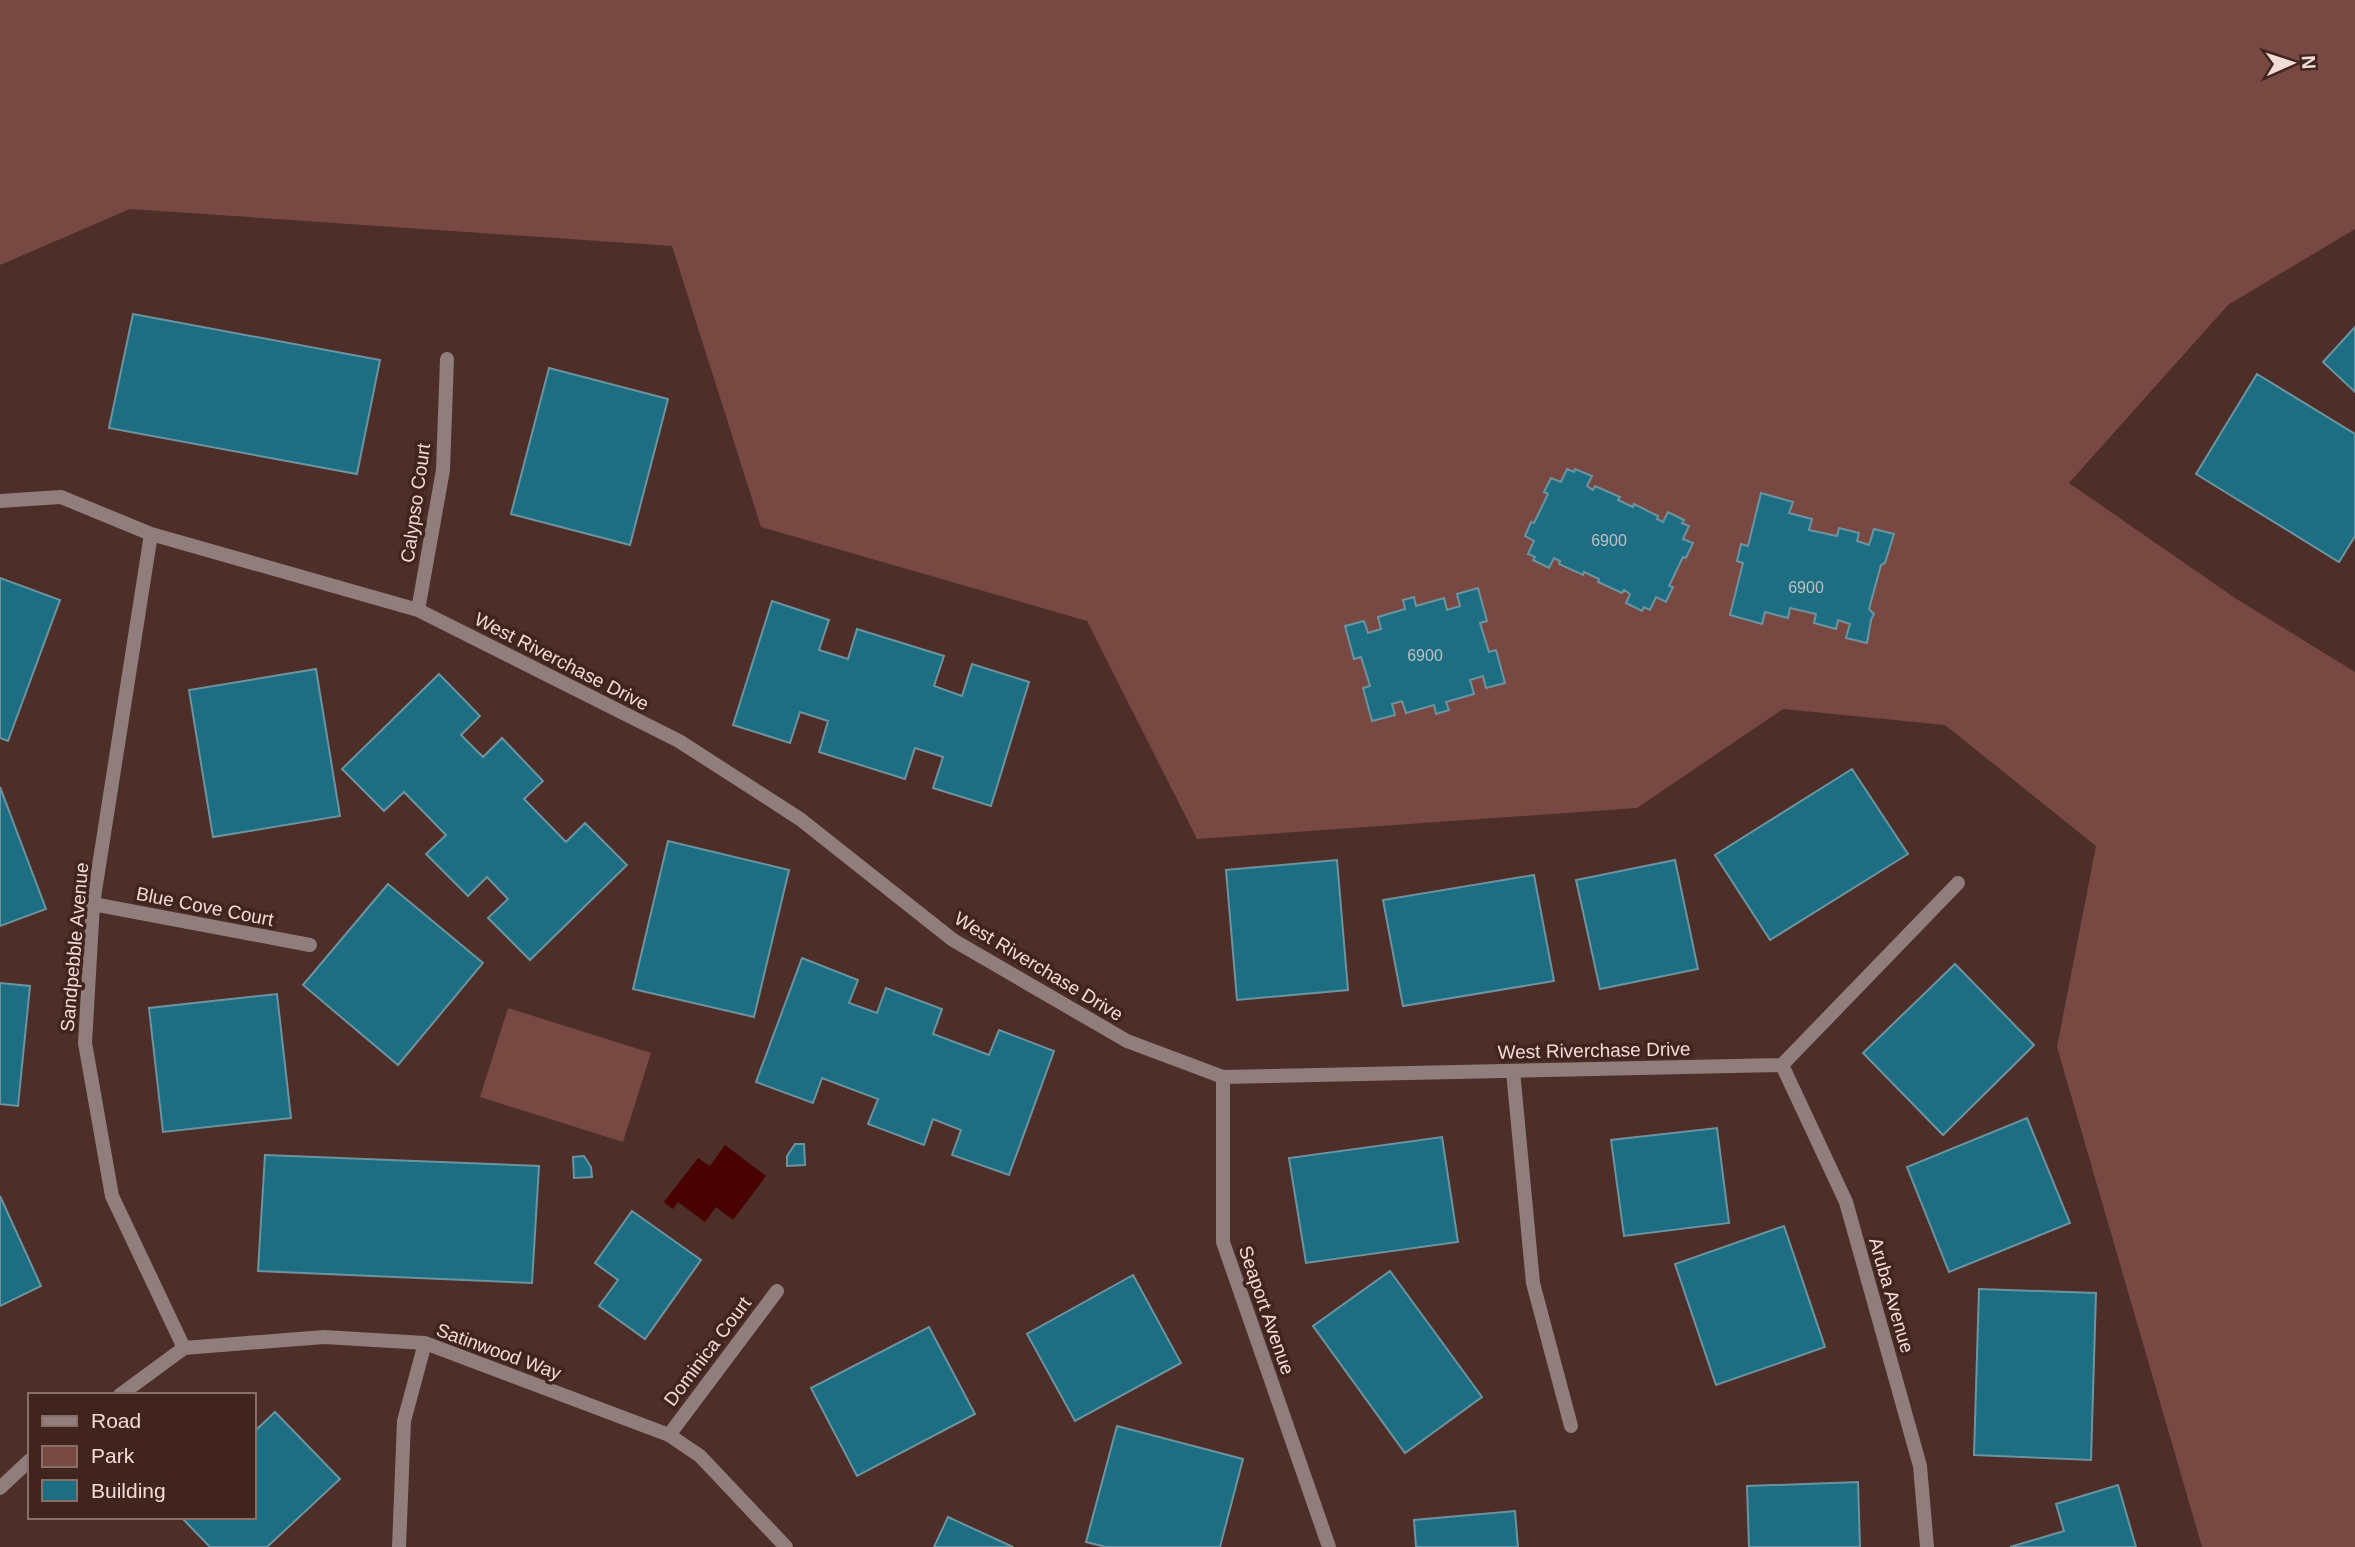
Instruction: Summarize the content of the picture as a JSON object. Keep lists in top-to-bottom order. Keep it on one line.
{"streets":{"street":["Calypso Court","West Riverchase Drive","Blue Cove Court","Sandpebble Avenue","Aruba Avenue","Seaport Avenue","Satinwood Way","Dominica Court"]},"crossings":[["Calypso Court","West Riverchase Drive"],["West Riverchase Drive","Sandpebble Avenue"],["West Riverchase Drive","Aruba Avenue"],["West Riverchase Drive","Seaport Avenue"],["Blue Cove Court","Sandpebble Avenue"],["Sandpebble Avenue","Satinwood Way"],["Satinwood Way","Dominica Court"]],"house_numbers":["6900","6900","6900"],"legend":["Road","Park","Building"],"north":"right"}
